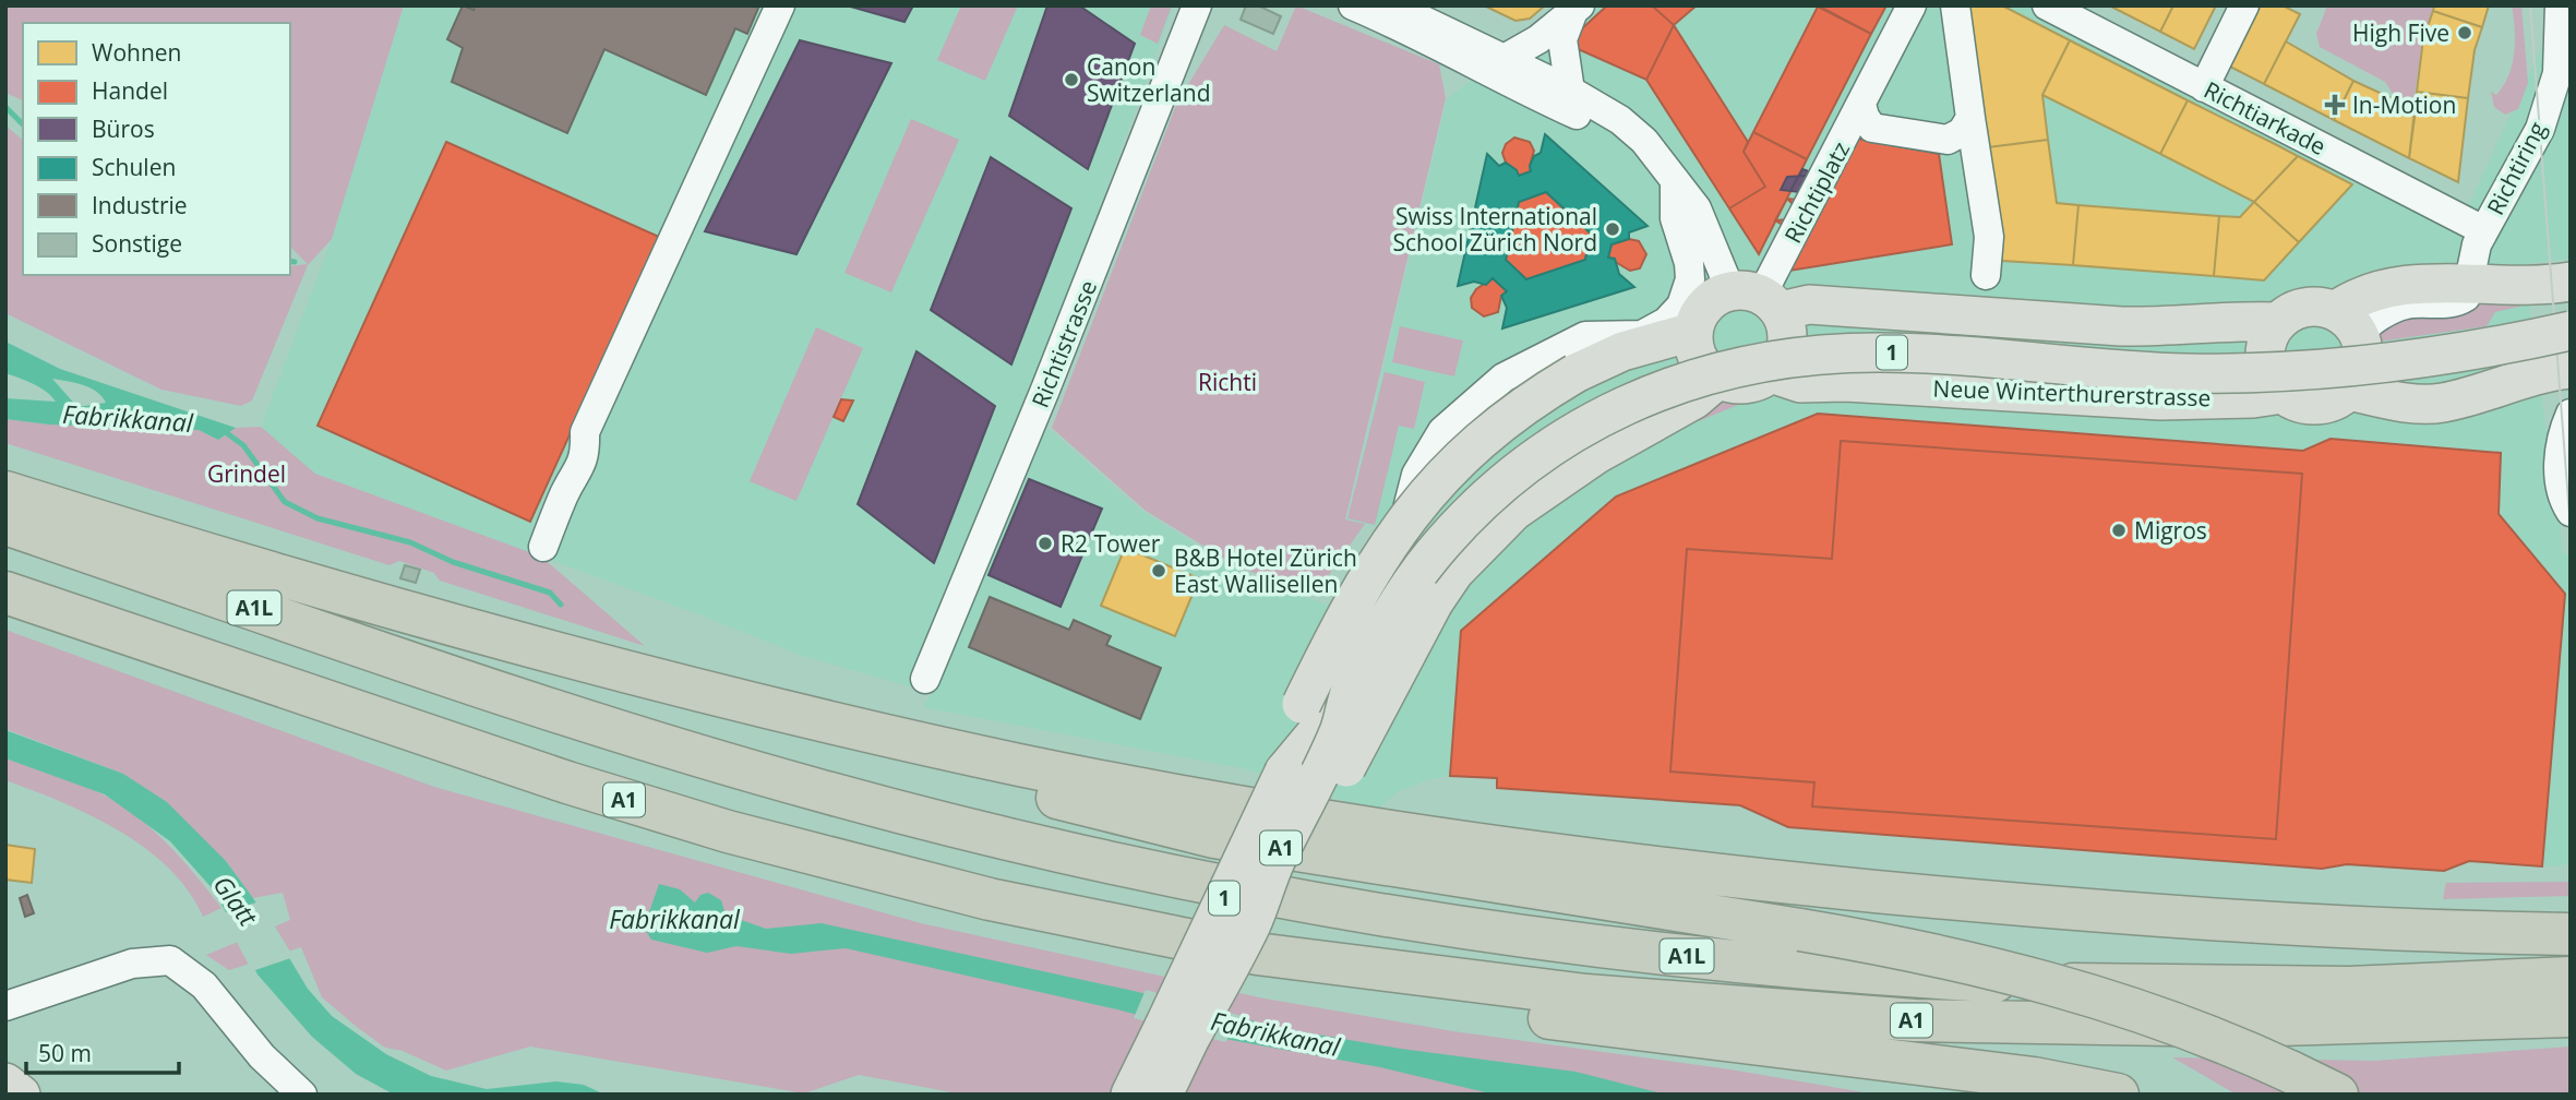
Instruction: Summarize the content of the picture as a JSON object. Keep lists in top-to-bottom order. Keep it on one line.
{"streets":{"highway":["A1L","A1"],"main road":["1","Neue Winterthurerstrasse"],"street":["Richtiarkade","Richtiring","Richtiplatz","Richtistrasse"]},"crossings":[["Richtiarkade","Richtiring"],["Richtiplatz","Neue Winterthurerstrasse"],["Neue Winterthurerstrasse","A1"],["A1L","A1"]],"water":["Fabrikkanal","Glatt"],"parks":["Richti","Grindel"],"places":{"other":["High Five","Canon Switzerland","Swiss International School Zürich Nord","Migros","R2 Tower","B&B Hotel Zürich East Wallisellen"],"health":["In-Motion"]},"legend":["Wohnen","Handel","Büros","Schulen","Industrie","Sonstige"],"scale_bar":"50 m"}
